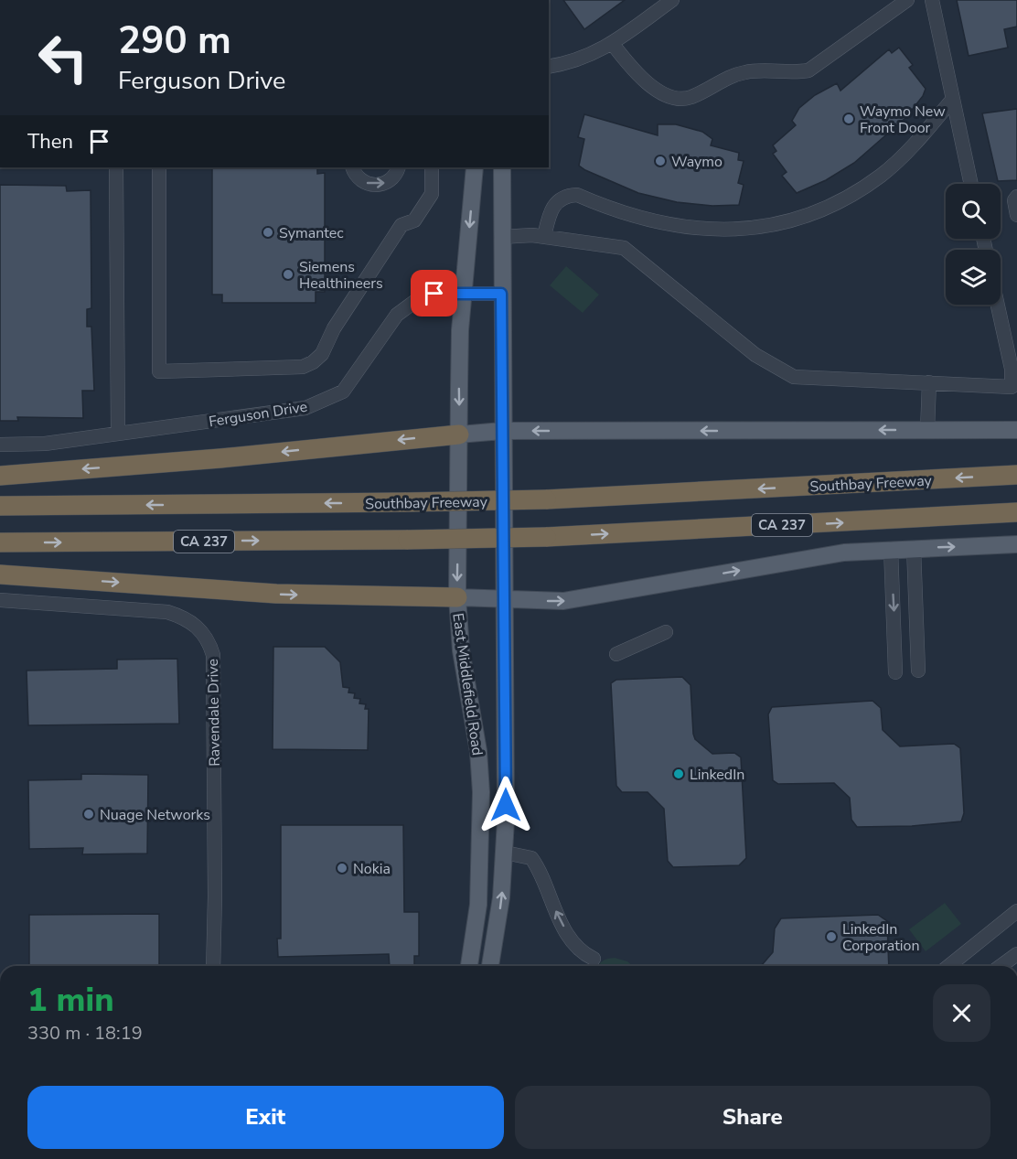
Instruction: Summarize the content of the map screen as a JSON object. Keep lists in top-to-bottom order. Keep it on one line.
{"streets":{"highway":["Southbay Freeway","CA 237"],"main road":["East Middlefield Road"],"street":["Ferguson Drive","Ravendale Drive"]},"crossings":[["Ferguson Drive","East Middlefield Road"]],"places":["Waymo New Front Door","Waymo","Symantec","Siemens Healthineers","LinkedIn","Nuage Networks","Nokia","LinkedIn Corporation"],"page":{"turn":["290 m","Ferguson Drive"],"then":"Then","heading":["1 min","330 m · 18:19"],"buttons":["Exit","Share"]}}
